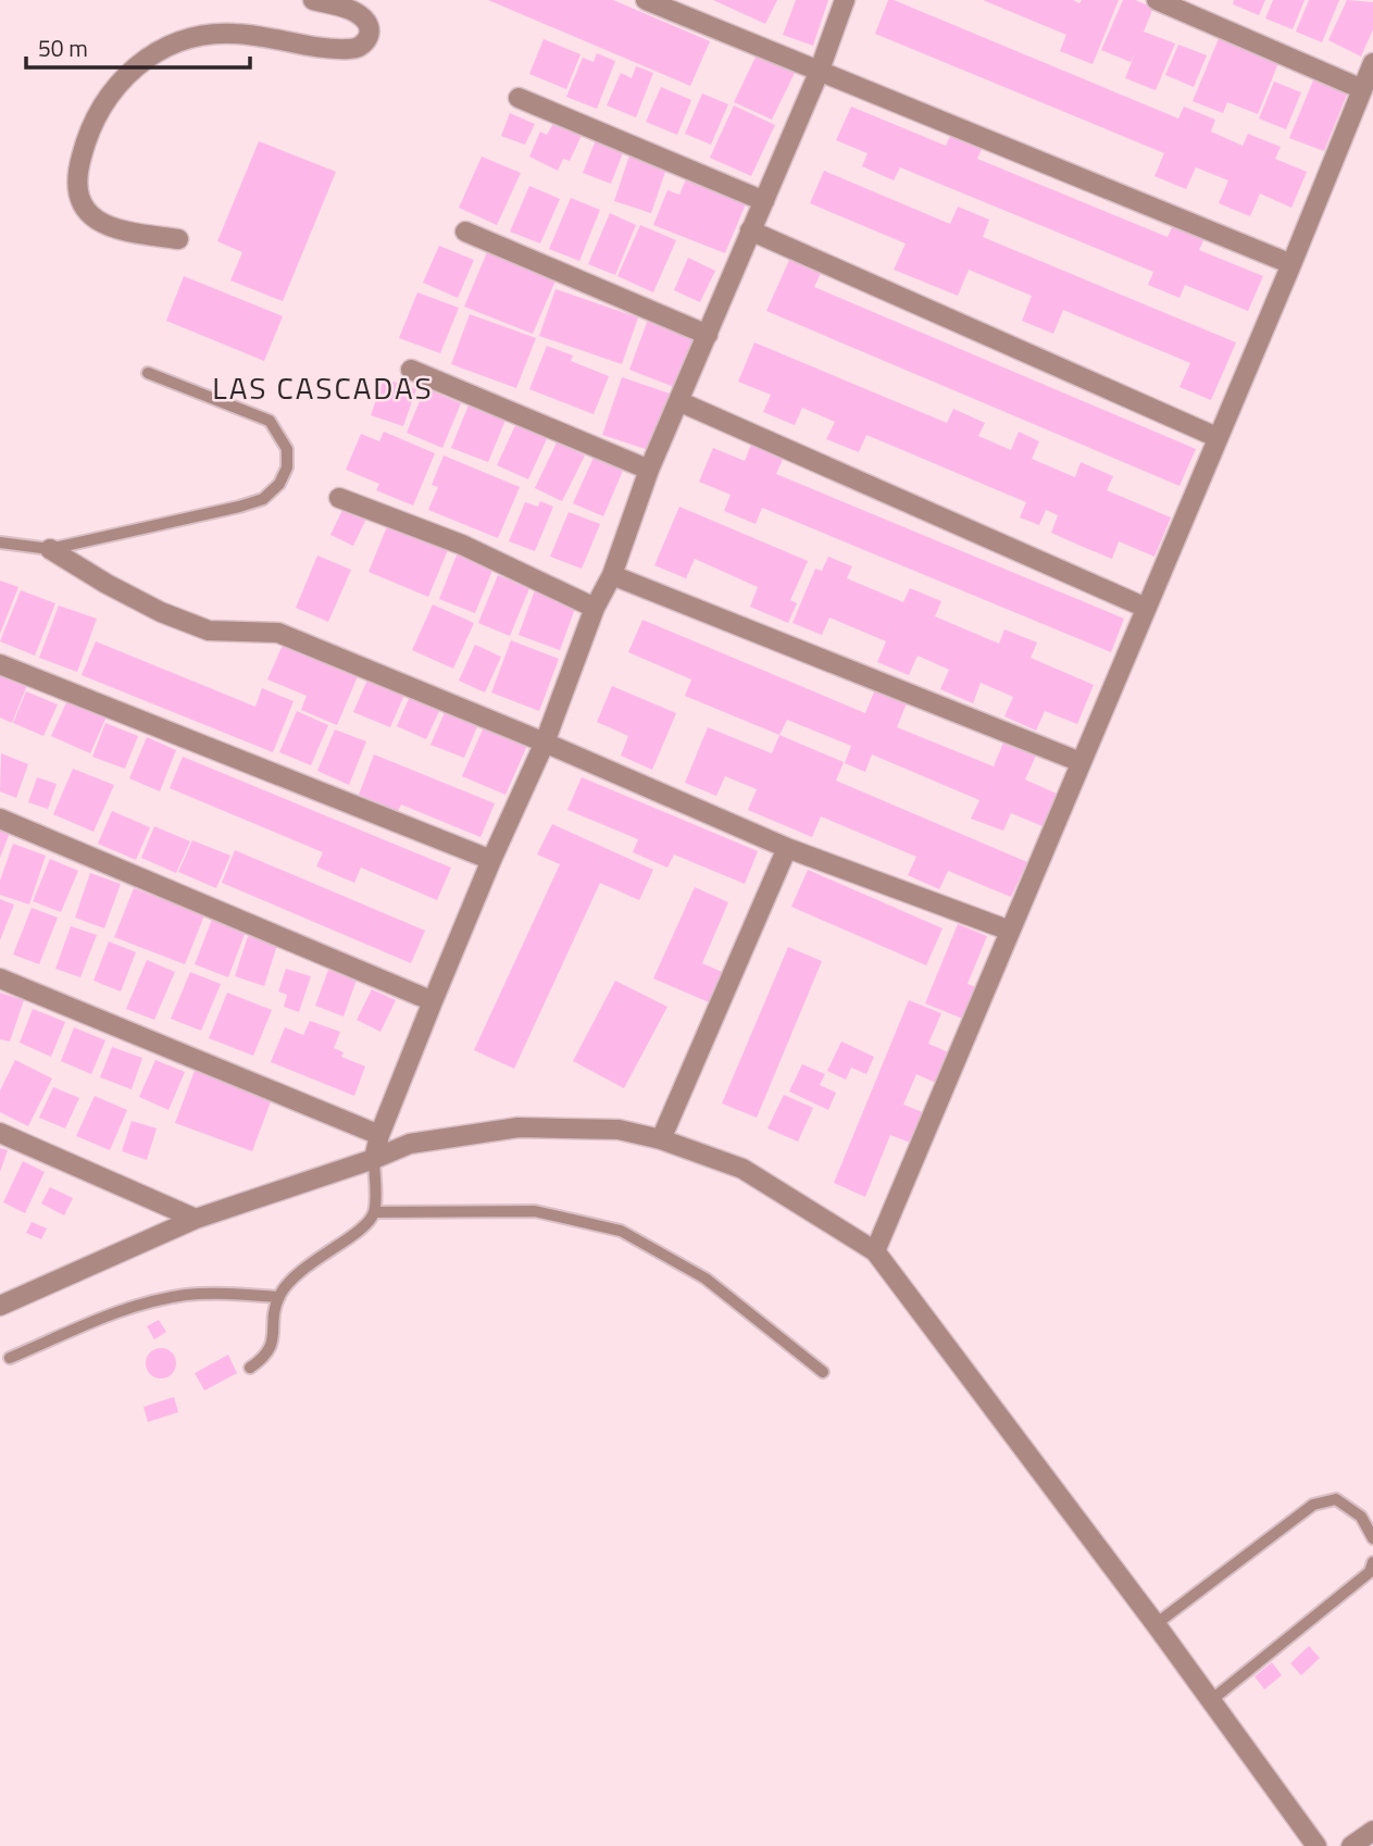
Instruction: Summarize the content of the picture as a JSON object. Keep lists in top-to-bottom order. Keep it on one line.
{"districts":["LAS CASCADAS"],"scale_bar":"50 m"}
